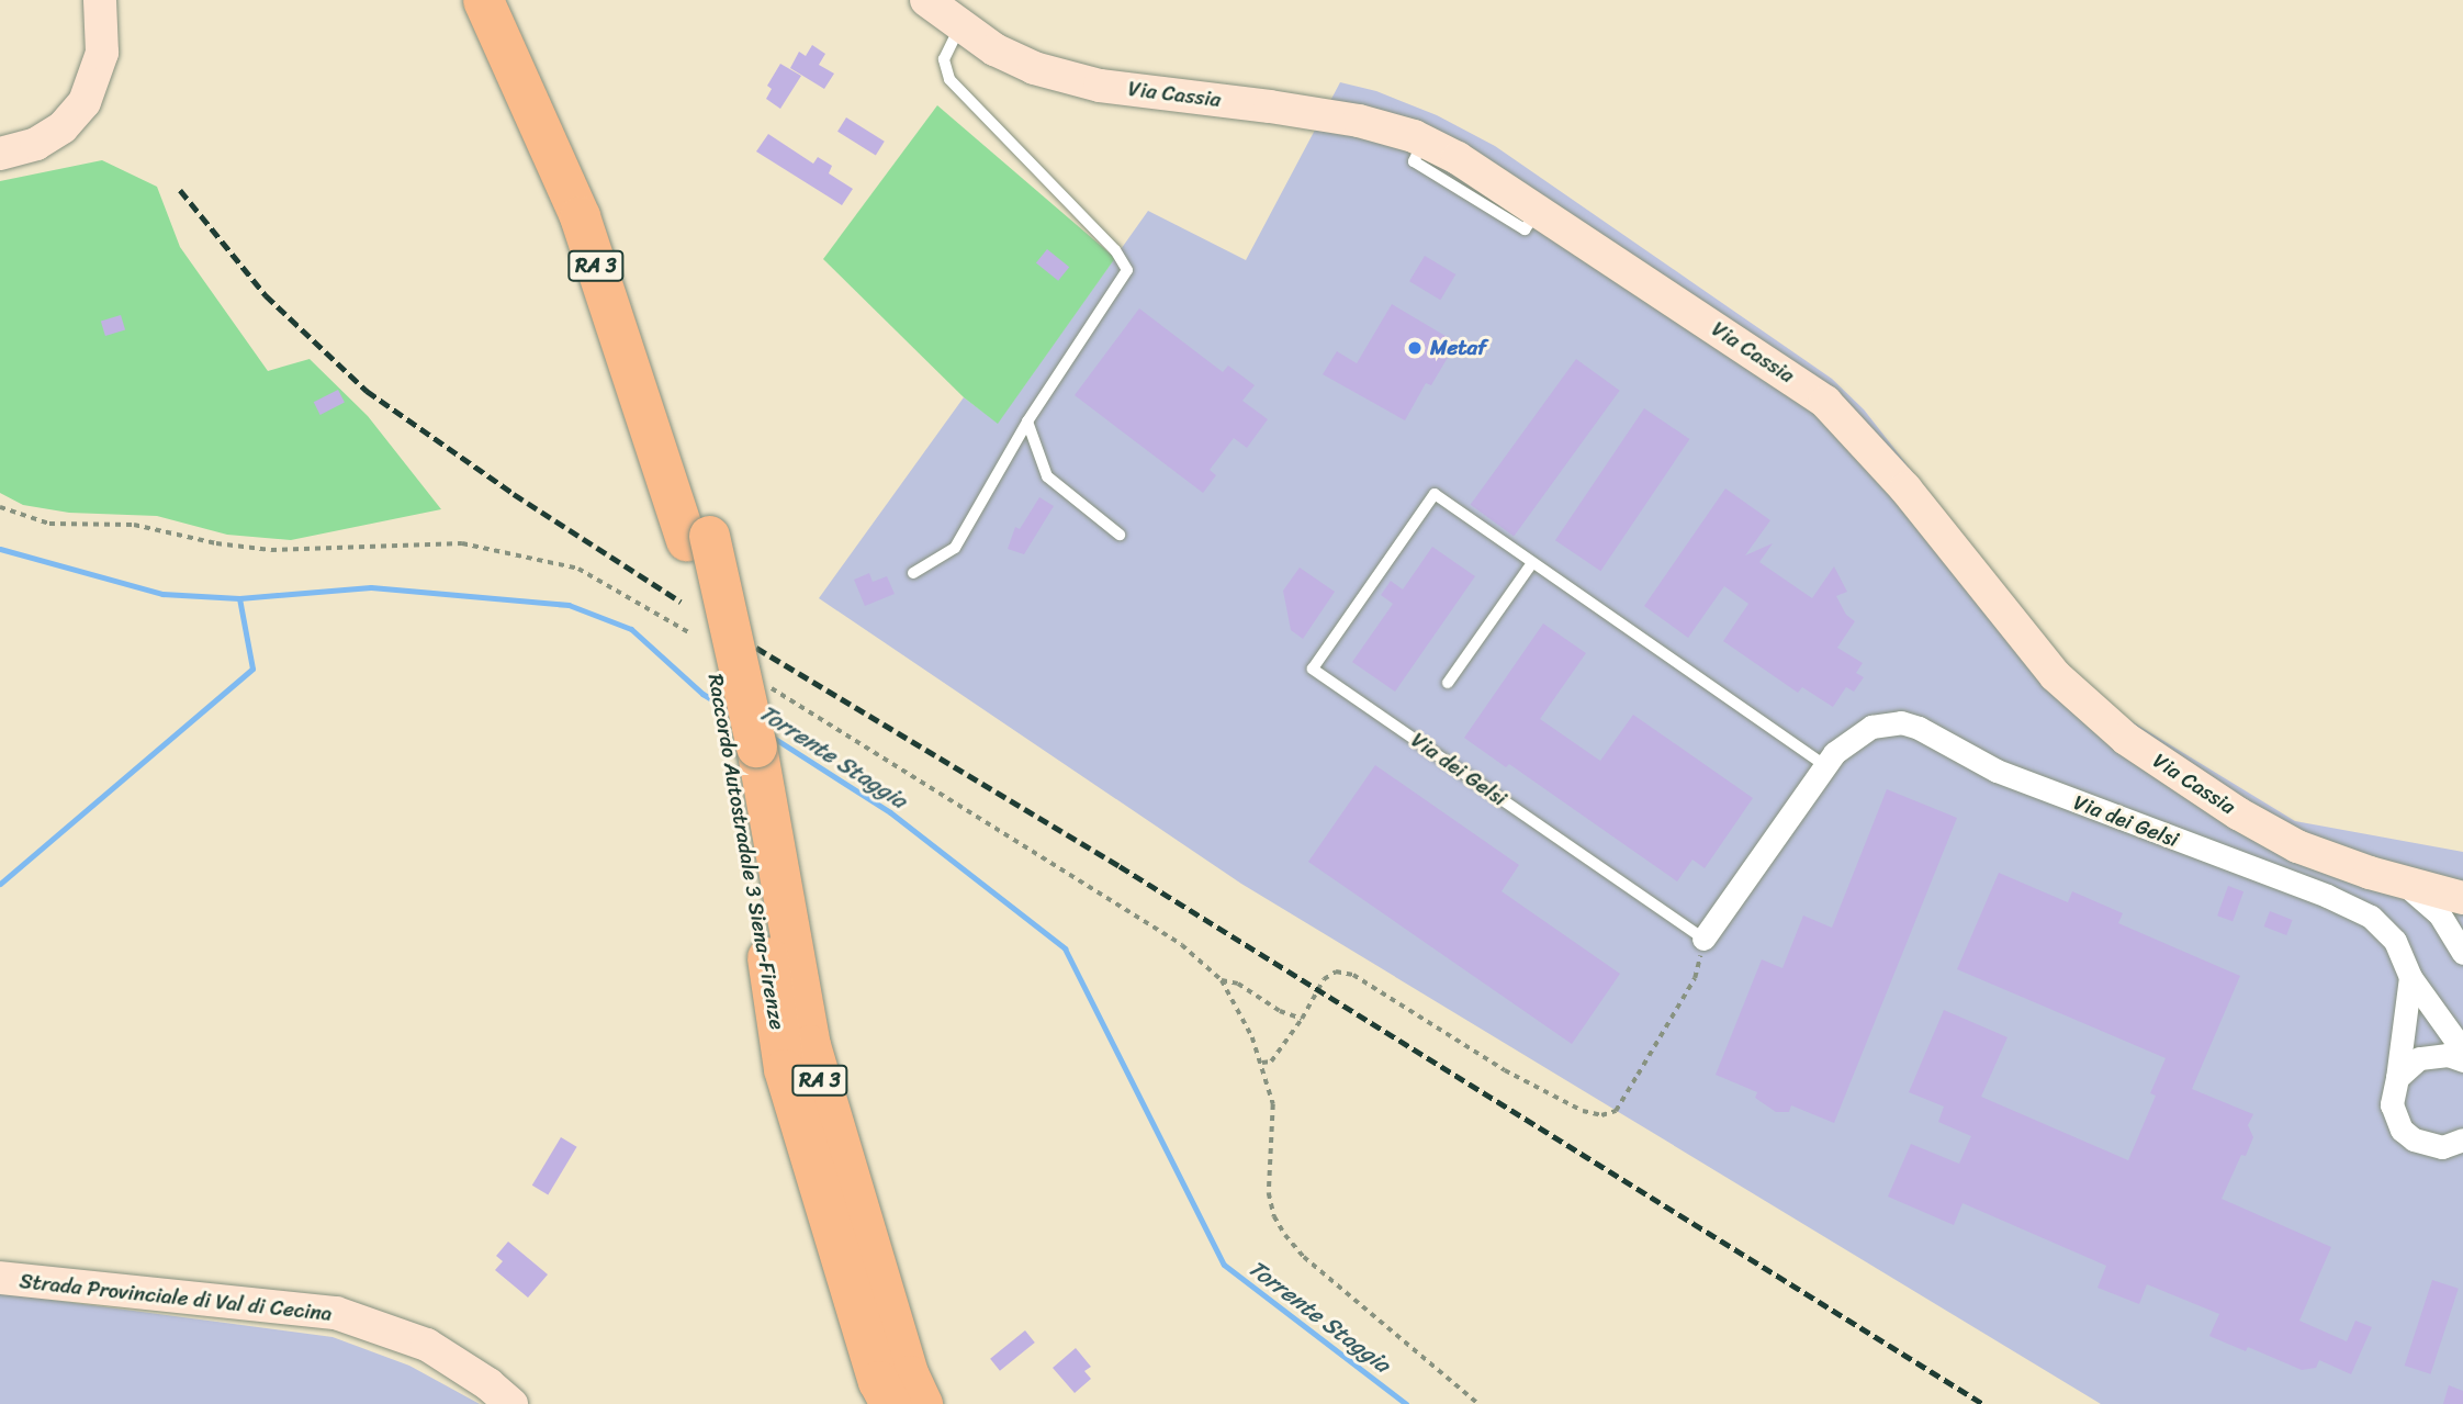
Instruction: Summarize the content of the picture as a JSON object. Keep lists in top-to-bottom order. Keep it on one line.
{"streets":{"highway":["RA 3","Raccordo Autostradale 3 Siena-Firenze"],"main road":["Via Cassia","Strada Provinciale di Val di Cecina"],"street":["Via dei Gelsi"]},"water":["Torrente Staggia"],"places":["Metaf"]}
